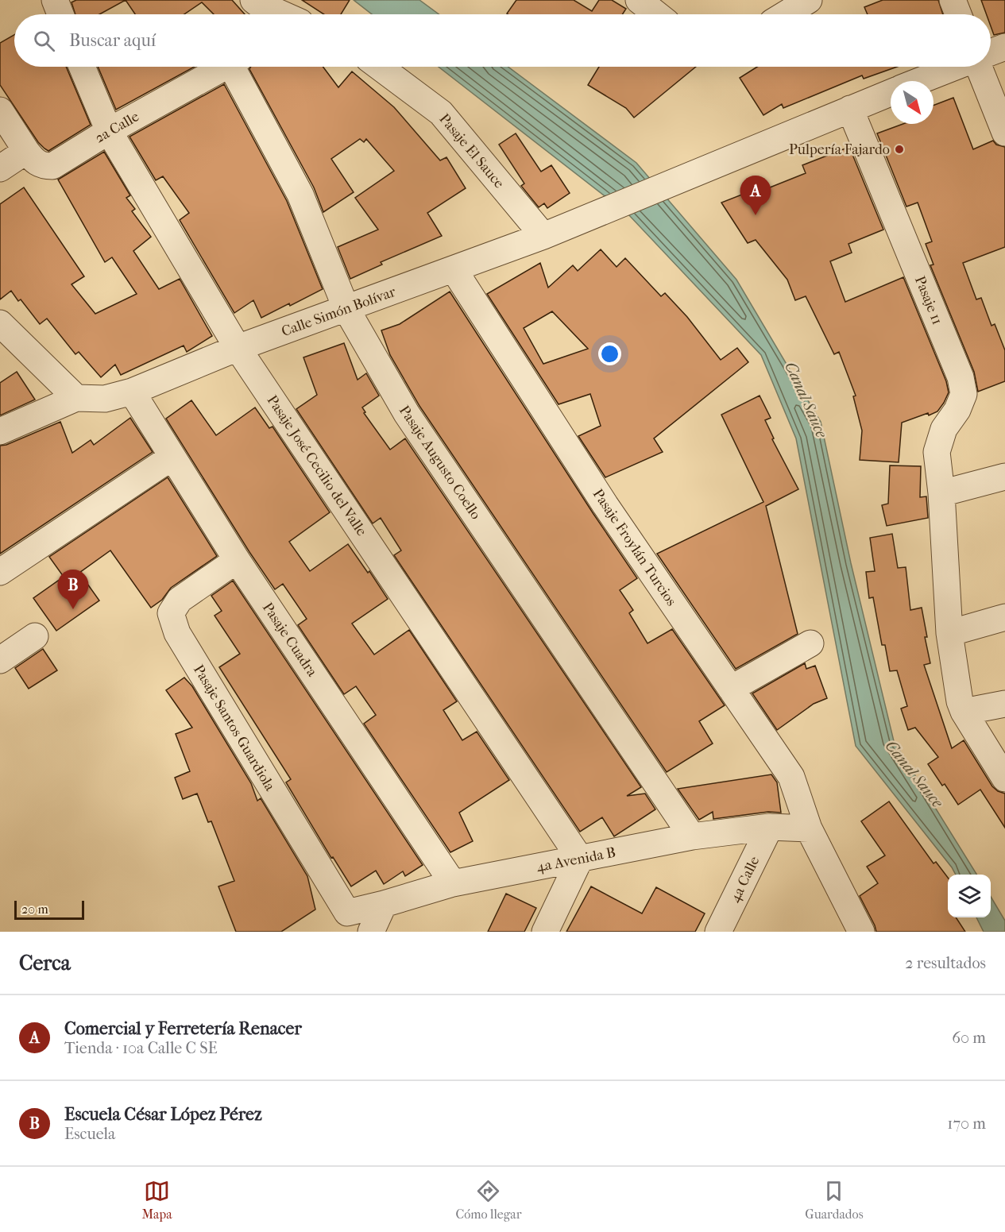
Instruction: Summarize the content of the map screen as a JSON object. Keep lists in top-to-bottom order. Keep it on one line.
{"streets":{"street":["2a Calle","Pasaje El Sauce","Pasaje 11","Calle Simón Bolívar","Pasaje Augusto Coello","Pasaje José Cecilio del Valle","Pasaje Froylán Turcios","Pasaje Cuadra","Pasaje Santos Guardiola","4a Avenida B","4a Calle"]},"crossings":[["2a Calle","Pasaje José Cecilio del Valle"],["Pasaje El Sauce","Calle Simón Bolívar"],["Pasaje 11","Calle Simón Bolívar"],["Calle Simón Bolívar","Pasaje Augusto Coello"],["Calle Simón Bolívar","Pasaje José Cecilio del Valle"],["Calle Simón Bolívar","Pasaje Froylán Turcios"],["Calle Simón Bolívar","Pasaje Cuadra"],["Pasaje Augusto Coello","4a Avenida B"],["Pasaje José Cecilio del Valle","4a Avenida B"],["Pasaje Froylán Turcios","4a Avenida B"],["Pasaje Cuadra","Pasaje Santos Guardiola"],["Pasaje Cuadra","4a Avenida B"],["Pasaje Santos Guardiola","4a Avenida B"],["4a Avenida B","4a Calle"]],"water":["Canal Sauce"],"places":["Pulpería Fajardo"],"scale_bar":"20 m","north":"bottom right","page":{"search":"Buscar aquí","pins":["A","B"],"scale":"20 m","heading":["Cerca","2 resultados"],"list":[{"mark":"A","name":"Comercial y Ferretería Renacer","note":"Tienda · 10a Calle C SE","value":"60 m"},{"mark":"B","name":"Escuela César López Pérez","note":"Escuela","value":"170 m"}],"nav":["Mapa","Cómo llegar","Guardados"]}}
